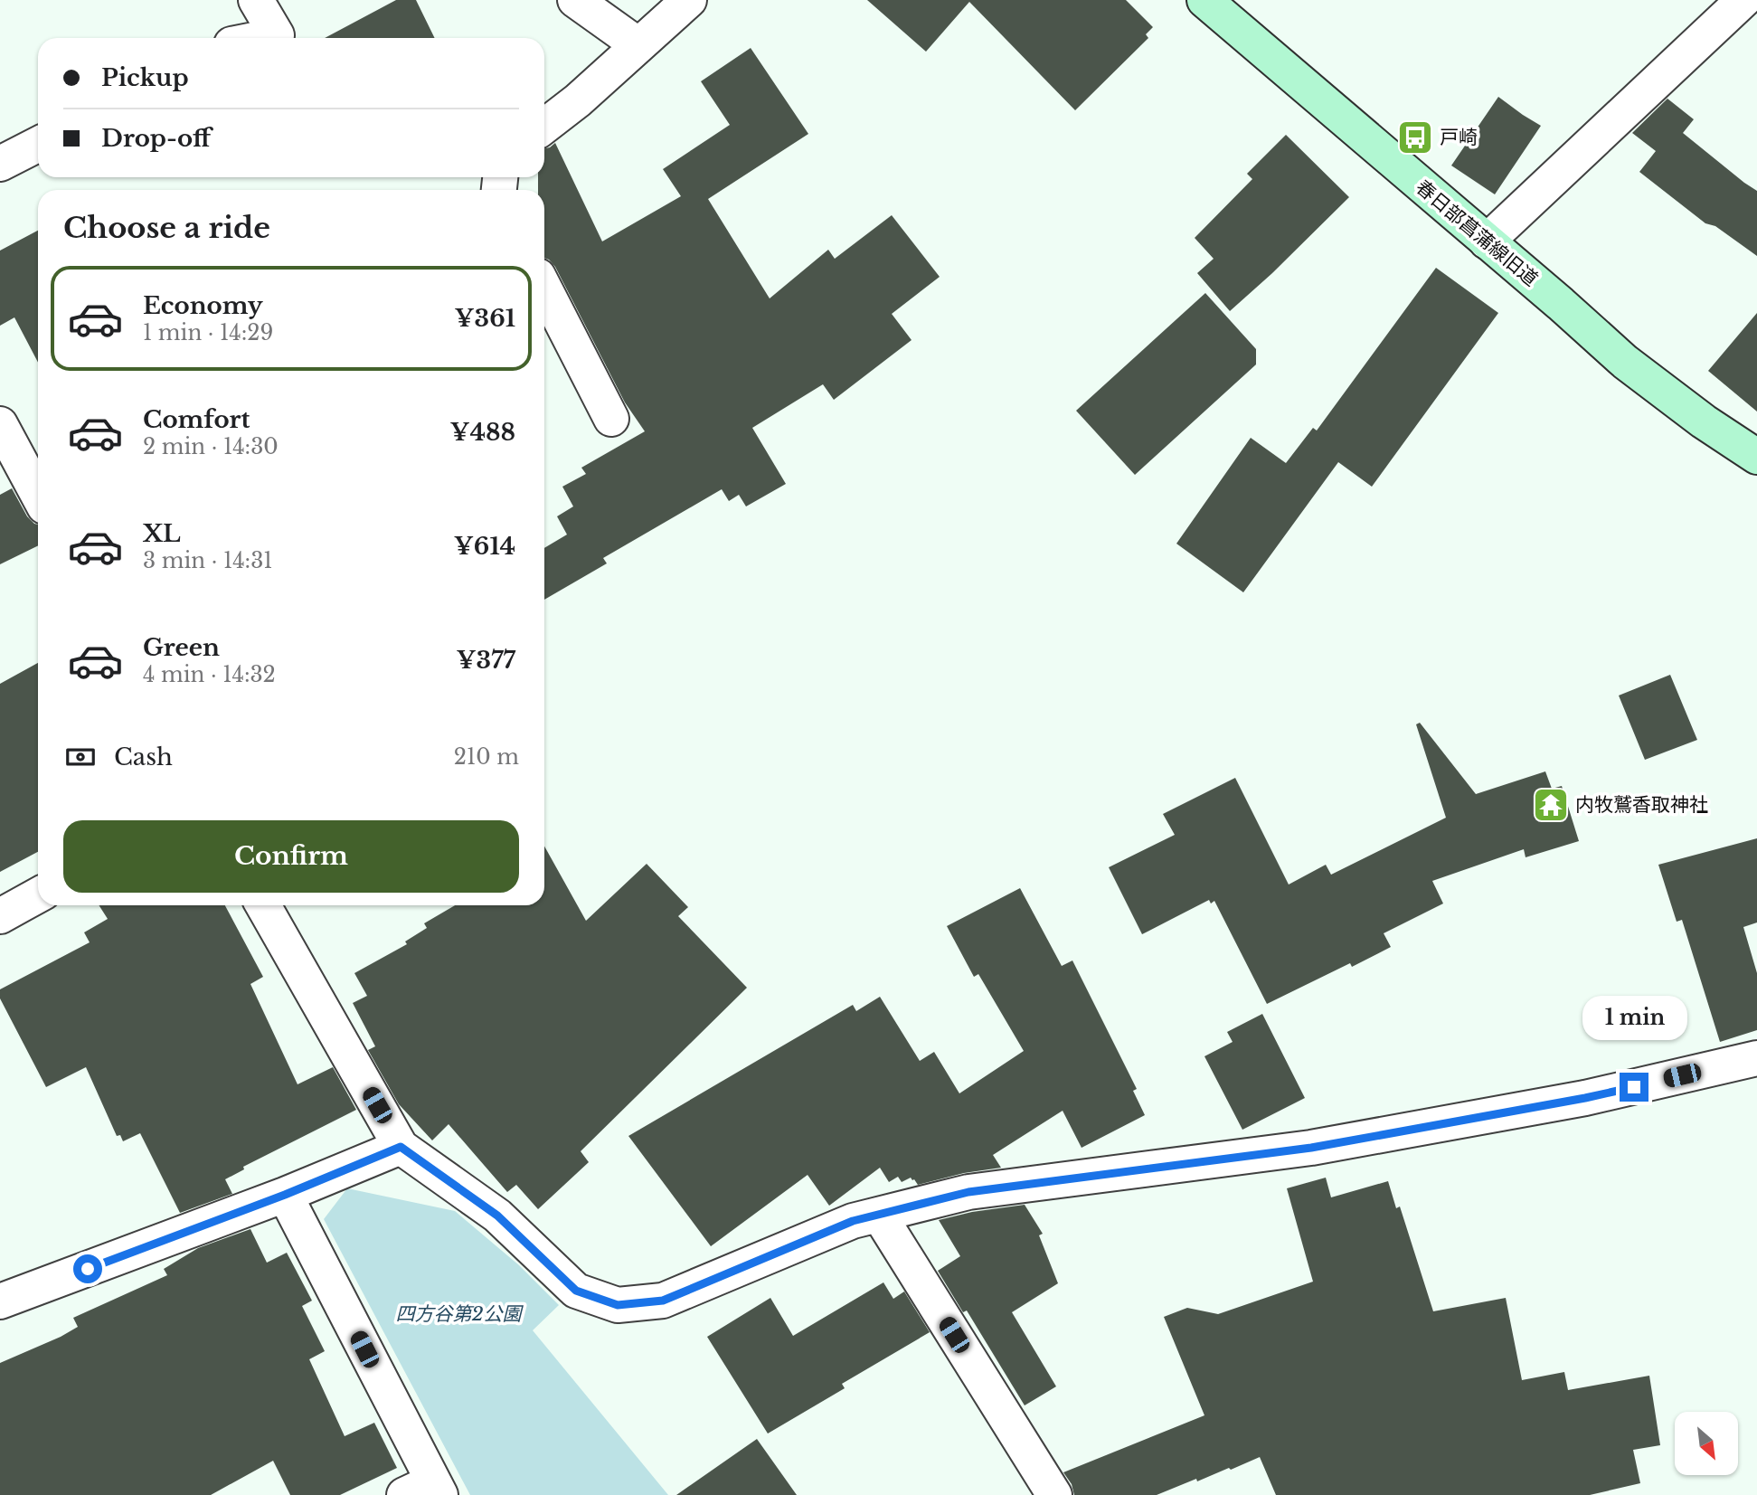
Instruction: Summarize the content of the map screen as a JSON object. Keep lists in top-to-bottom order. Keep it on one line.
{"streets":{"street":["春日部菖蒲線旧道"]},"parks":["四方谷第2公園"],"places":{"bus stop":["戸崎"],"temple":["内牧鷲香取神社"]},"north":"bottom right","page":{"banner":["Pickup","Drop-off"],"heading":"Choose a ride","list":[{"name":"Economy","note":"1 min · 14:29","value":"¥361"},{"name":"Comfort","note":"2 min · 14:30","value":"¥488"},{"name":"XL","note":"3 min · 14:31","value":"¥614"},{"name":"Green","note":"4 min · 14:32","value":"¥377"}],"pay":["Cash","210 m"],"buttons":"Confirm","bubble":"1 min"}}
